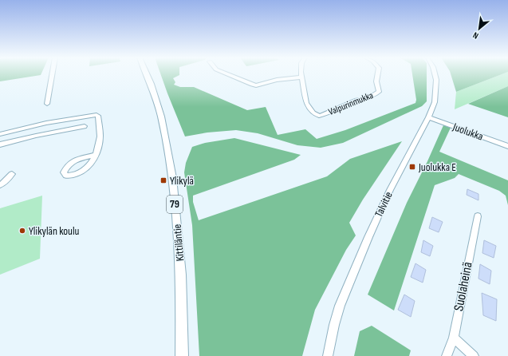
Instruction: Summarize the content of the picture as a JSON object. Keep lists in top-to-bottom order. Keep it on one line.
{"streets":{"main road":["79","Kittiläntie"],"street":["Valpurinmukka","Juolukka","Talvitie","Suolaheinä"]},"crossings":[["Juolukka","Talvitie"]],"places":{"transit":["Juolukka E","Ylikylä"],"other":["Ylikylän koulu"]},"north":"bottom left"}
